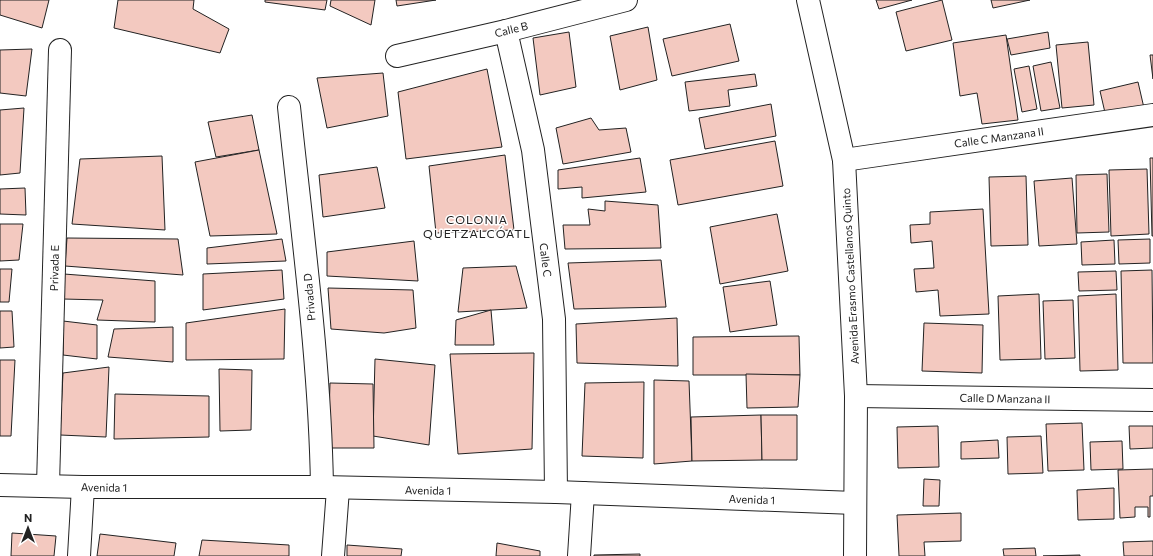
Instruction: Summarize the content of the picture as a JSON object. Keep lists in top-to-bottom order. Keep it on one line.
{"streets":{"street":["Calle B","Calle C Manzana II","Calle C","Privada E","Avenida Erasmo Castellanos Quinto","Privada D","Calle D Manzana II","Avenida 1"]},"crossings":[["Calle B","Calle C"],["Calle C Manzana II","Avenida Erasmo Castellanos Quinto"],["Calle C","Avenida 1"],["Privada E","Avenida 1"],["Avenida Erasmo Castellanos Quinto","Calle D Manzana II"],["Avenida Erasmo Castellanos Quinto","Avenida 1"],["Privada D","Avenida 1"]],"districts":["COLONIA QUETZALCÓATL"],"north":"top"}
